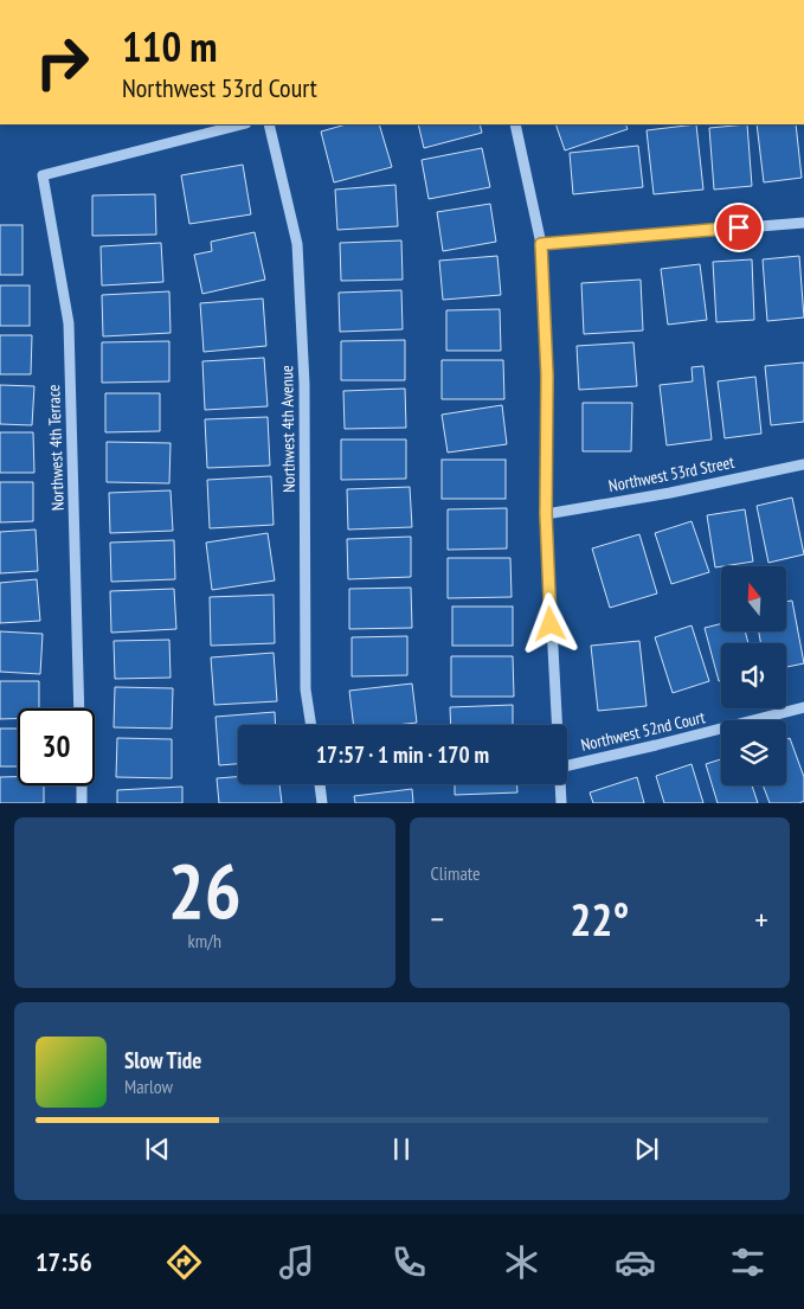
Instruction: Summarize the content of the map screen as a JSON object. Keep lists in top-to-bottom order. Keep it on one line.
{"streets":{"street":["Northwest 4th Avenue","Northwest 4th Terrace","Northwest 53rd Street","Northwest 52nd Court"]},"north":"top","page":{"turn":["110 m","Northwest 53rd Court"],"limit":"30","trip":"17:57 · 1 min · 170 m","tile":[["26","km/h"],"Climate"],"heat":["−","22°","+"],"song":["Slow Tide","Marlow"],"tabs":"17:56"}}
